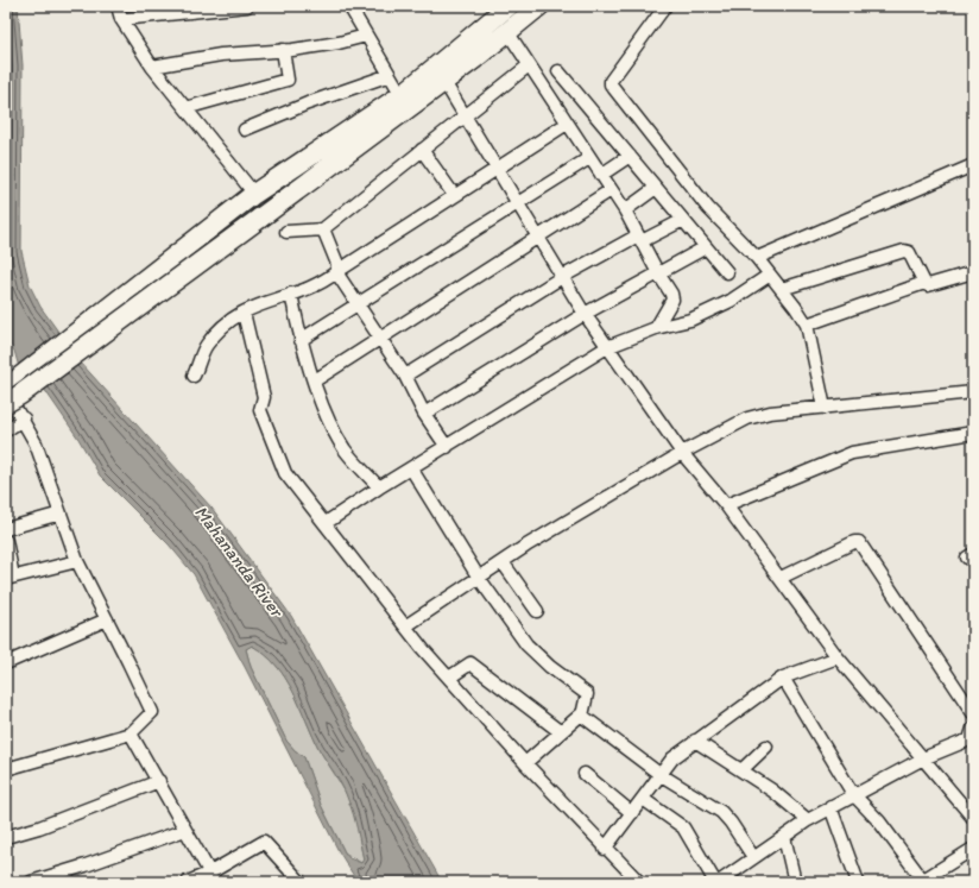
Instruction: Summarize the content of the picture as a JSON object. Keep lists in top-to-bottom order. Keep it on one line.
{"water":["Mahananda River"]}
